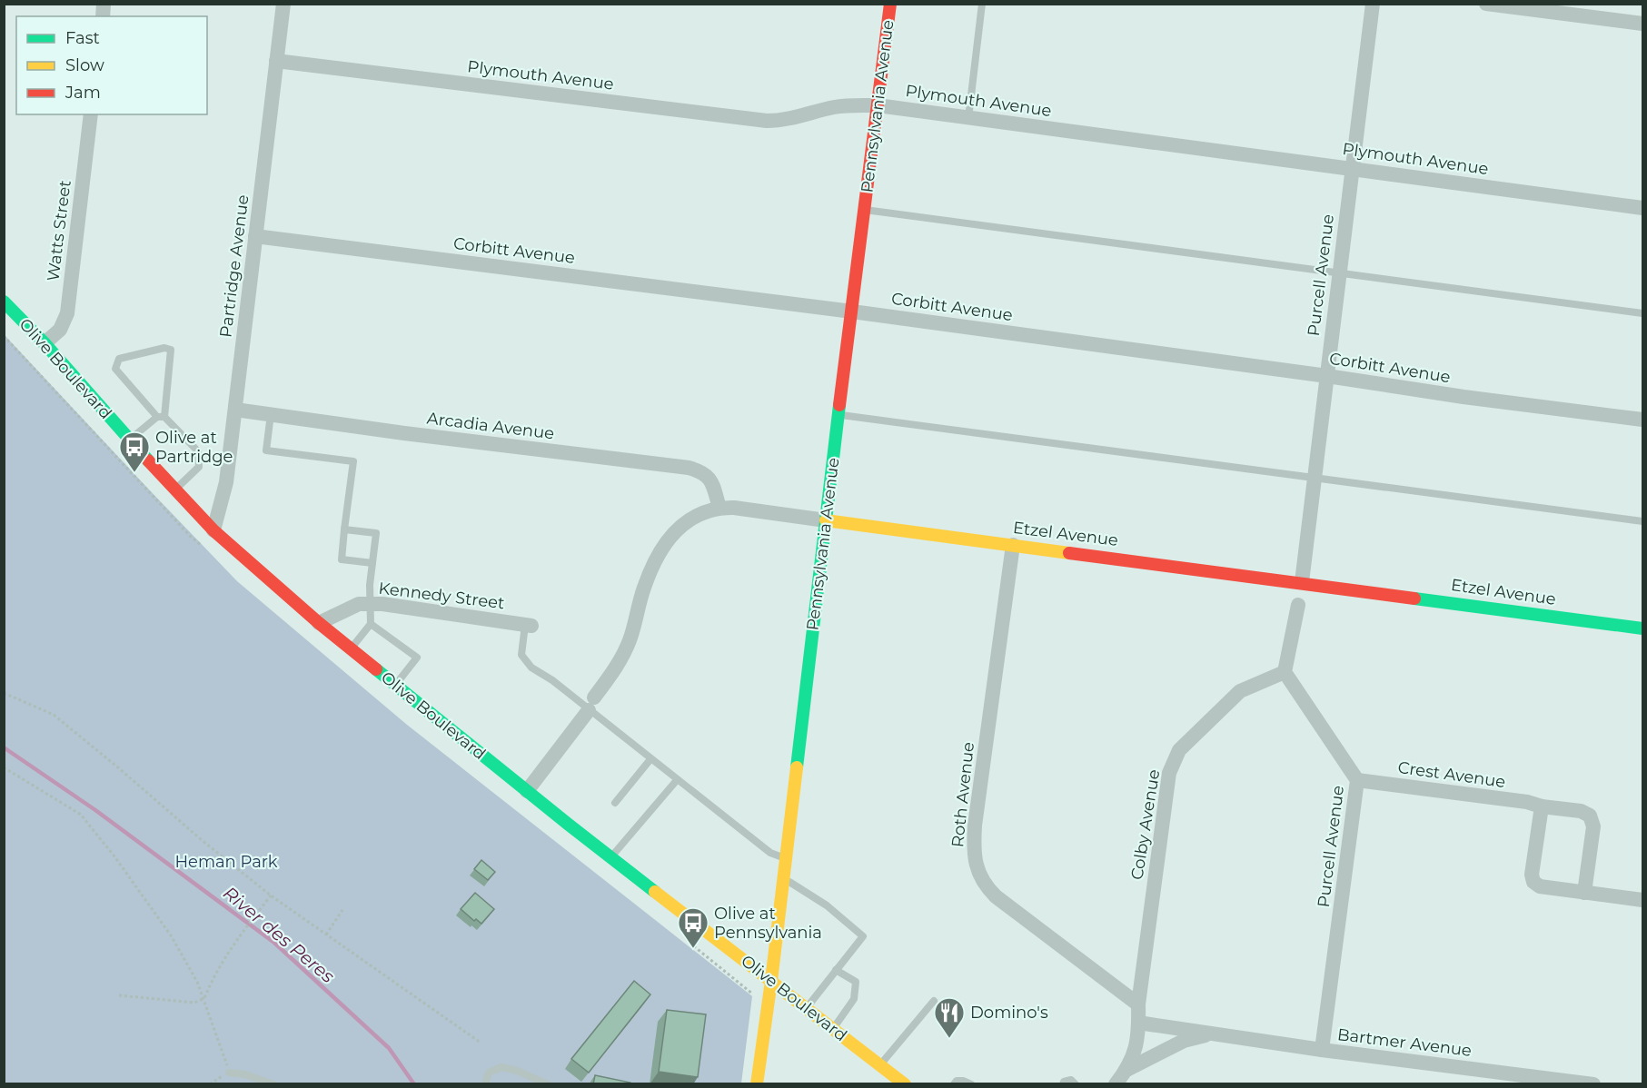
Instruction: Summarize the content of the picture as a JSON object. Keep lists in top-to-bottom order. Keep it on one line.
{"streets":{"street":["Plymouth Avenue","Pennsylvania Avenue","Watts Street","Corbitt Avenue","Partridge Avenue","Purcell Avenue","Olive Boulevard","Arcadia Avenue","Etzel Avenue","Kennedy Street","Crest Avenue","Roth Avenue","Colby Avenue","Bartmer Avenue"]},"crossings":[["Plymouth Avenue","Pennsylvania Avenue"],["Plymouth Avenue","Partridge Avenue"],["Plymouth Avenue","Purcell Avenue"],["Pennsylvania Avenue","Corbitt Avenue"],["Pennsylvania Avenue","Olive Boulevard"],["Pennsylvania Avenue","Etzel Avenue"],["Watts Street","Olive Boulevard"],["Corbitt Avenue","Partridge Avenue"],["Corbitt Avenue","Purcell Avenue"],["Partridge Avenue","Olive Boulevard"],["Partridge Avenue","Arcadia Avenue"],["Purcell Avenue","Etzel Avenue"],["Purcell Avenue","Crest Avenue"],["Purcell Avenue","Colby Avenue"],["Purcell Avenue","Bartmer Avenue"],["Olive Boulevard","Etzel Avenue"],["Olive Boulevard","Kennedy Street"],["Arcadia Avenue","Etzel Avenue"],["Etzel Avenue","Roth Avenue"],["Roth Avenue","Colby Avenue"],["Roth Avenue","Bartmer Avenue"],["Colby Avenue","Bartmer Avenue"]],"water":["River des Peres"],"parks":["Heman Park"],"places":{"bus stop":["Olive at Partridge","Olive at Pennsylvania"],"restaurant":["Domino's"]},"legend":["Fast","Slow","Jam"]}
